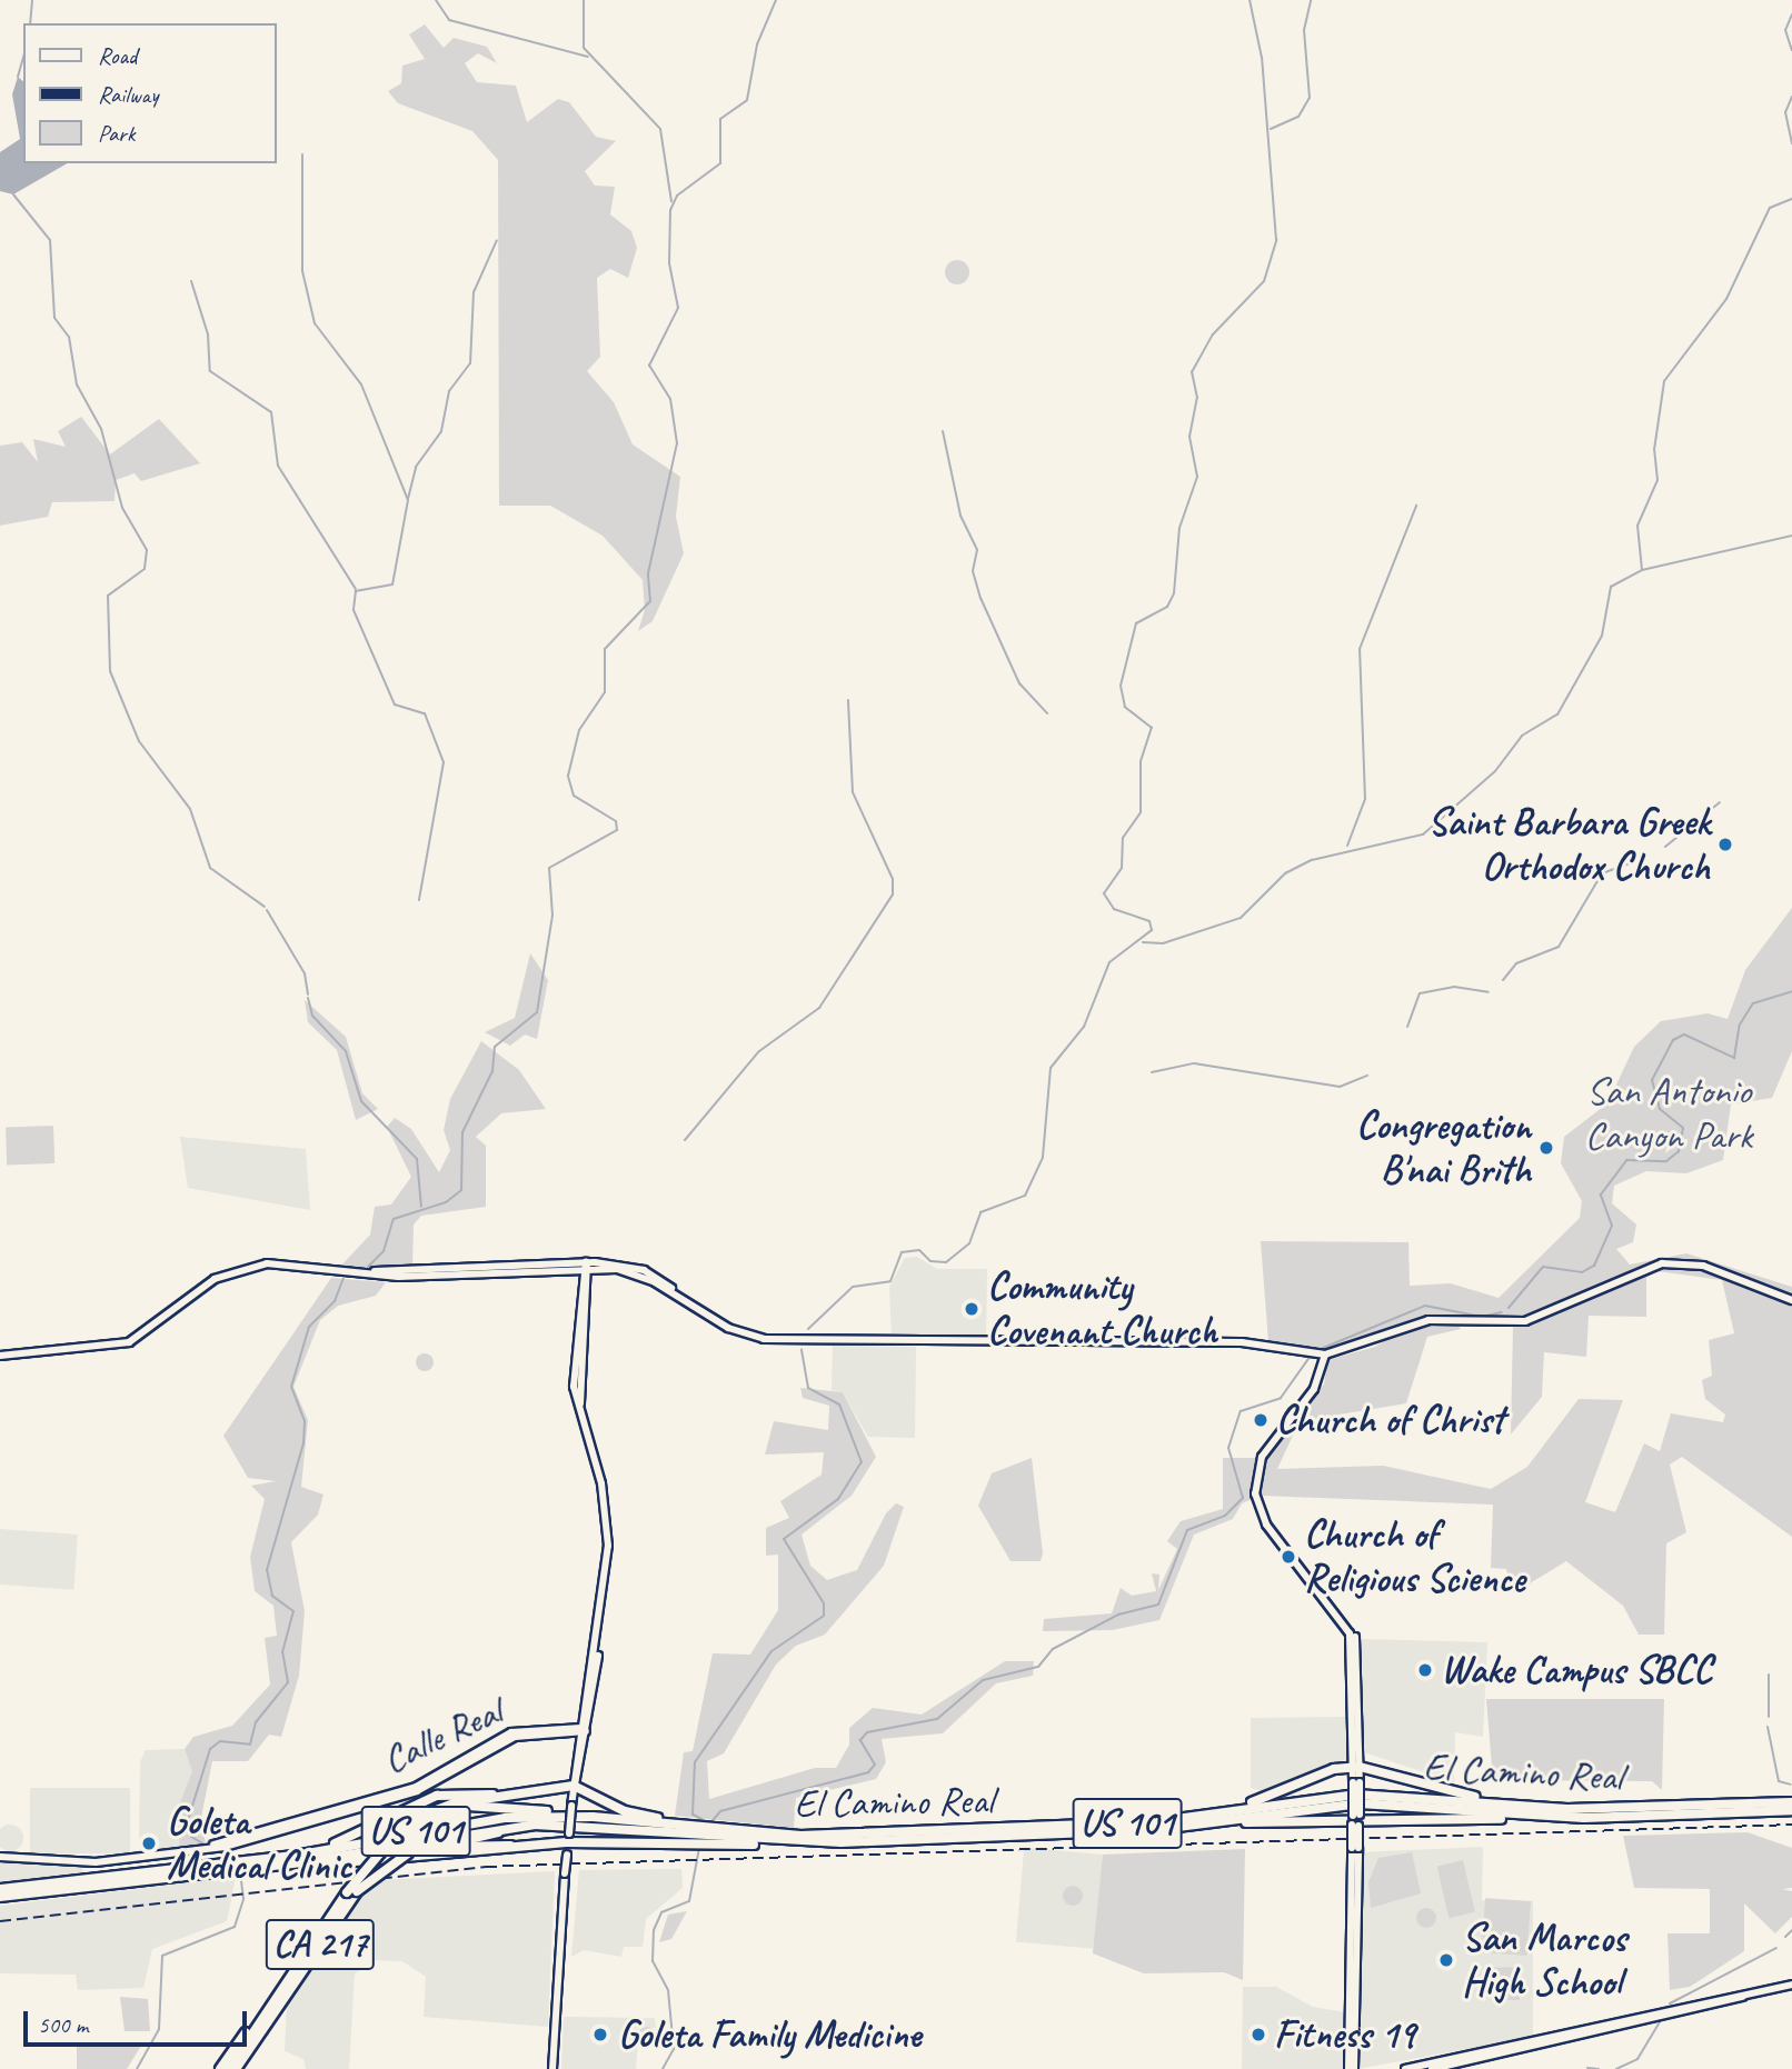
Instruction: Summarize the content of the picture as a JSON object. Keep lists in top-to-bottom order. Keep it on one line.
{"streets":{"highway":["El Camino Real","US 101","CA 217"],"main road":["Calle Real"]},"parks":["San Antonio Canyon Park"],"places":["Saint Barbara Greek Orthodox Church","Congregation B'nai Brith","Community Covenant Church","Church of Christ","Church of Religious Science","Wake Campus SBCC","Goleta Medical Clinic","San Marcos High School","Goleta Family Medicine","Fitness 19"],"legend":["Road","Railway","Park"],"scale_bar":"500 m"}
